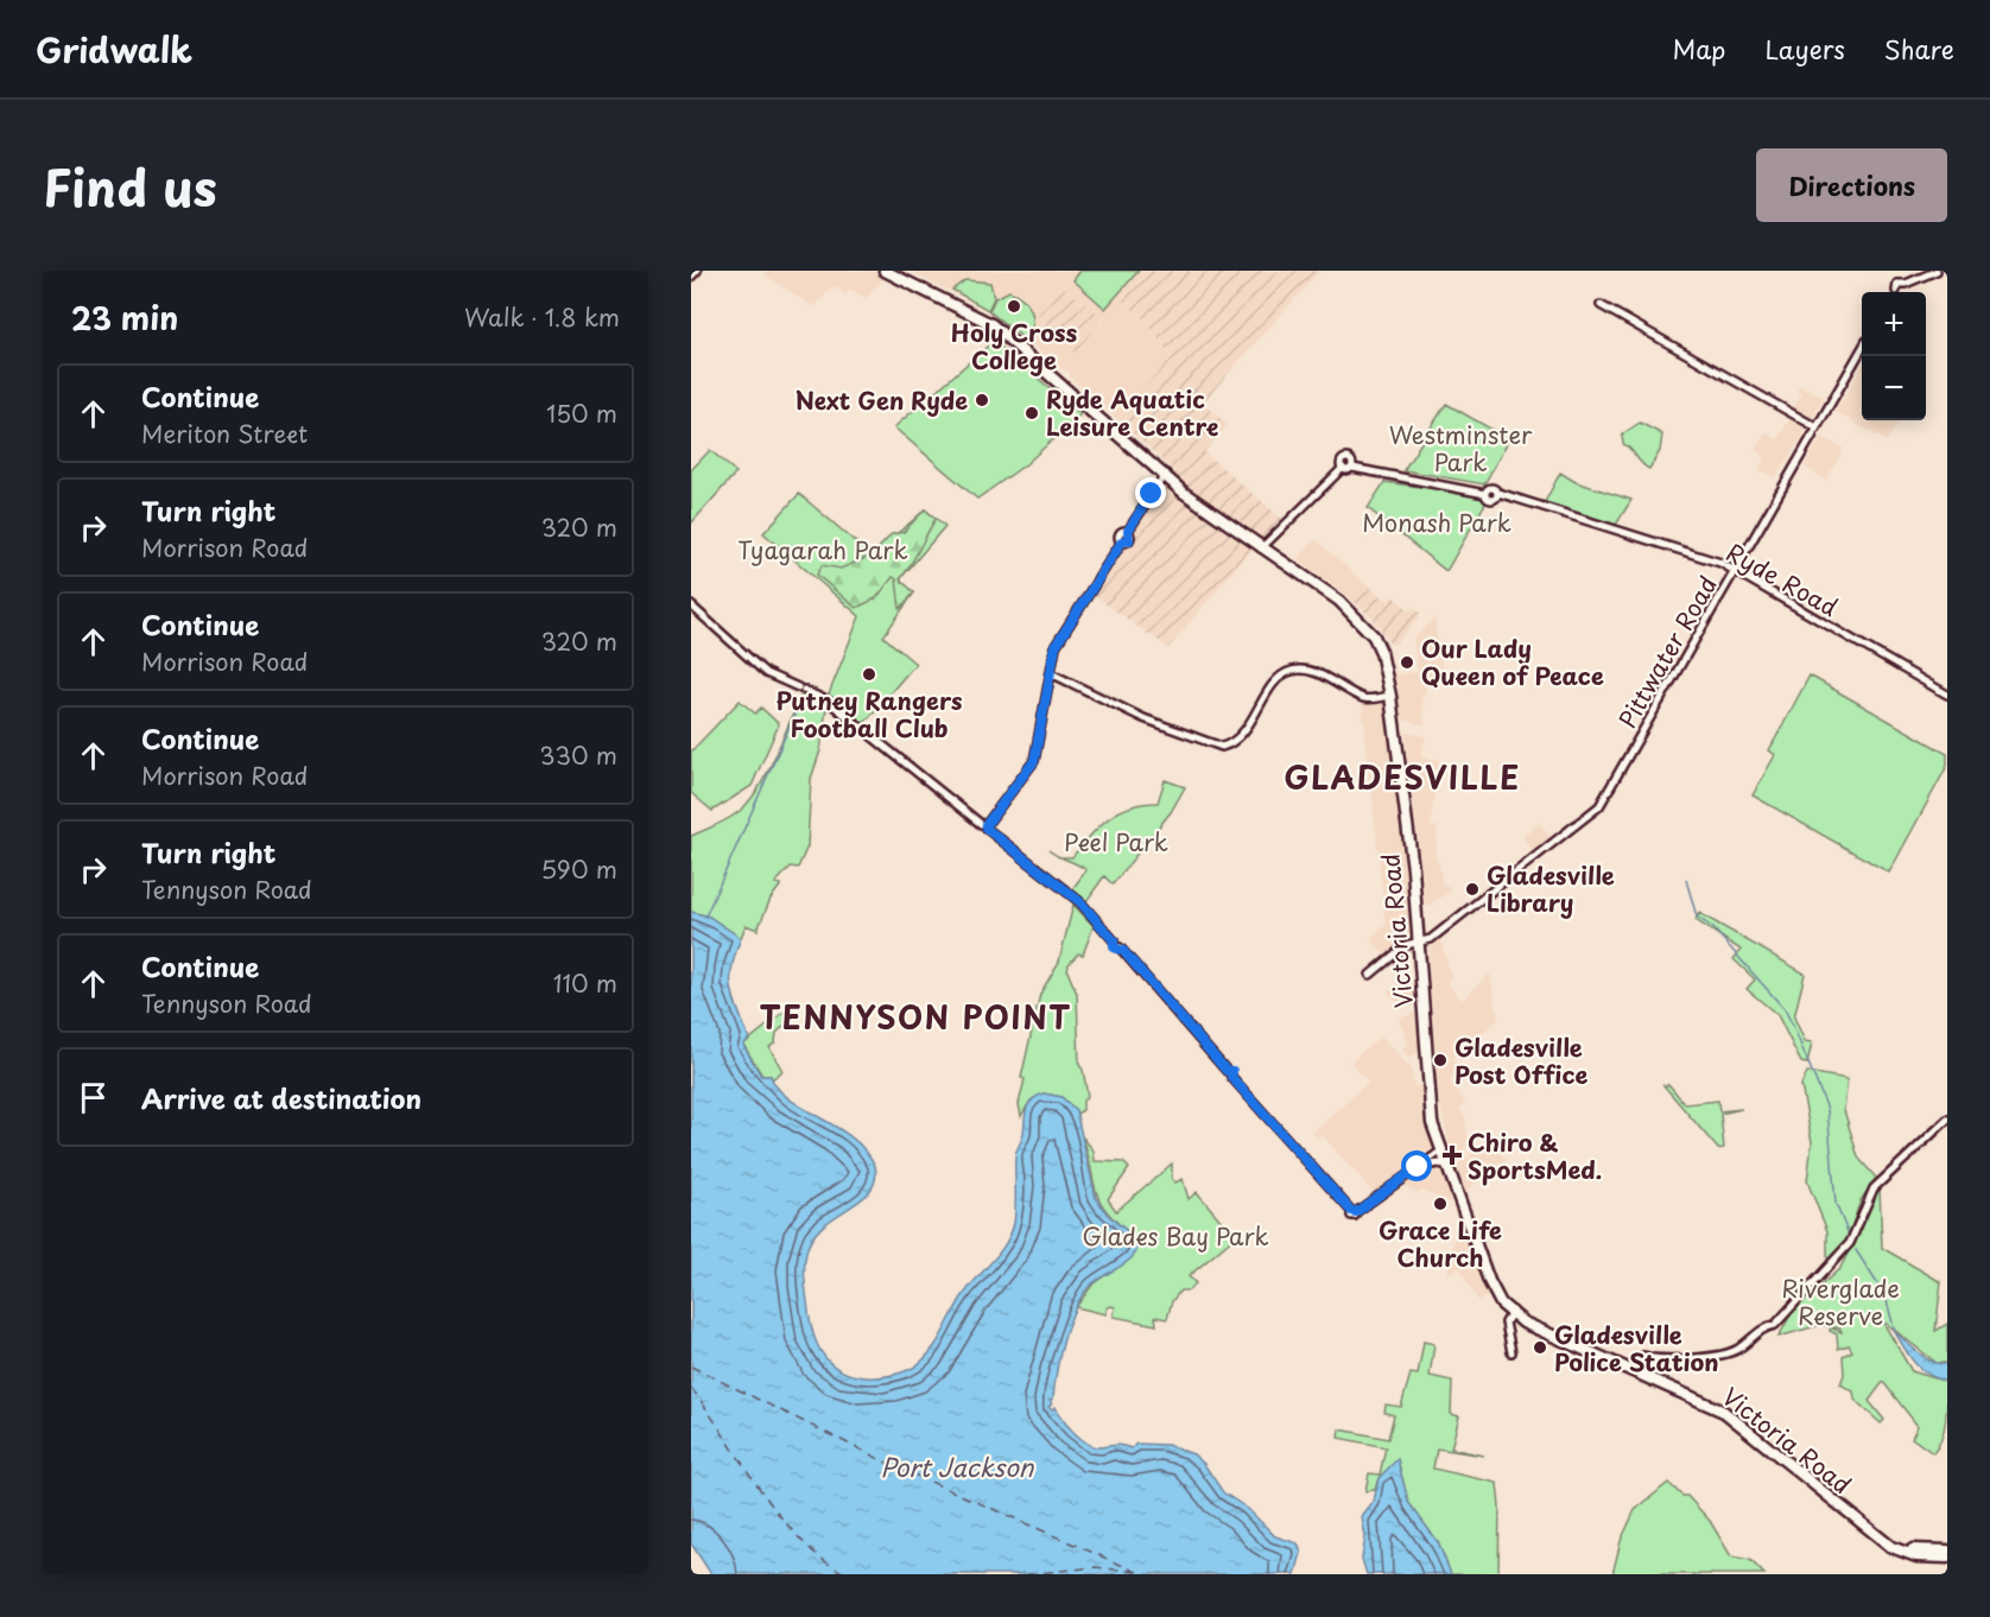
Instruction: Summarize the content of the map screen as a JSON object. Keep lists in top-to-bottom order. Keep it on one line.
{"streets":{"highway":["Victoria Road"],"street":["Ryde Road","Pittwater Road"]},"crossings":[["Ryde Road","Pittwater Road"],["Ryde Road","Victoria Road"],["Pittwater Road","Victoria Road"]],"districts":["GLADESVILLE","TENNYSON POINT"],"water":["Port Jackson"],"parks":["Westminster Park","Monash Park","Tyagarah Park","Peel Park","Glades Bay Park","Riverglade Reserve"],"places":{"other":["Holy Cross College","Next Gen Ryde","Ryde Aquatic Leisure Centre","Our Lady Queen of Peace","Putney Rangers Football Club","Gladesville Library","Gladesville Post Office","Grace Life Church","Gladesville Police Station"],"health":["Chiro & SportsMed."]},"page":{"header":"Gridwalk","nav":["Map","Layers","Share"],"title":"Find us","buttons":"Directions","heading":["23 min","Walk · 1.8 km"],"map_buttons":["+","−"],"list":[["Continue","Meriton Street","150 m"],["Turn right","Morrison Road","320 m"],["Continue","Morrison Road","320 m"],["Continue","Morrison Road","330 m"],["Turn right","Tennyson Road","590 m"],["Continue","Tennyson Road","110 m"],"Arrive at destination"]}}
